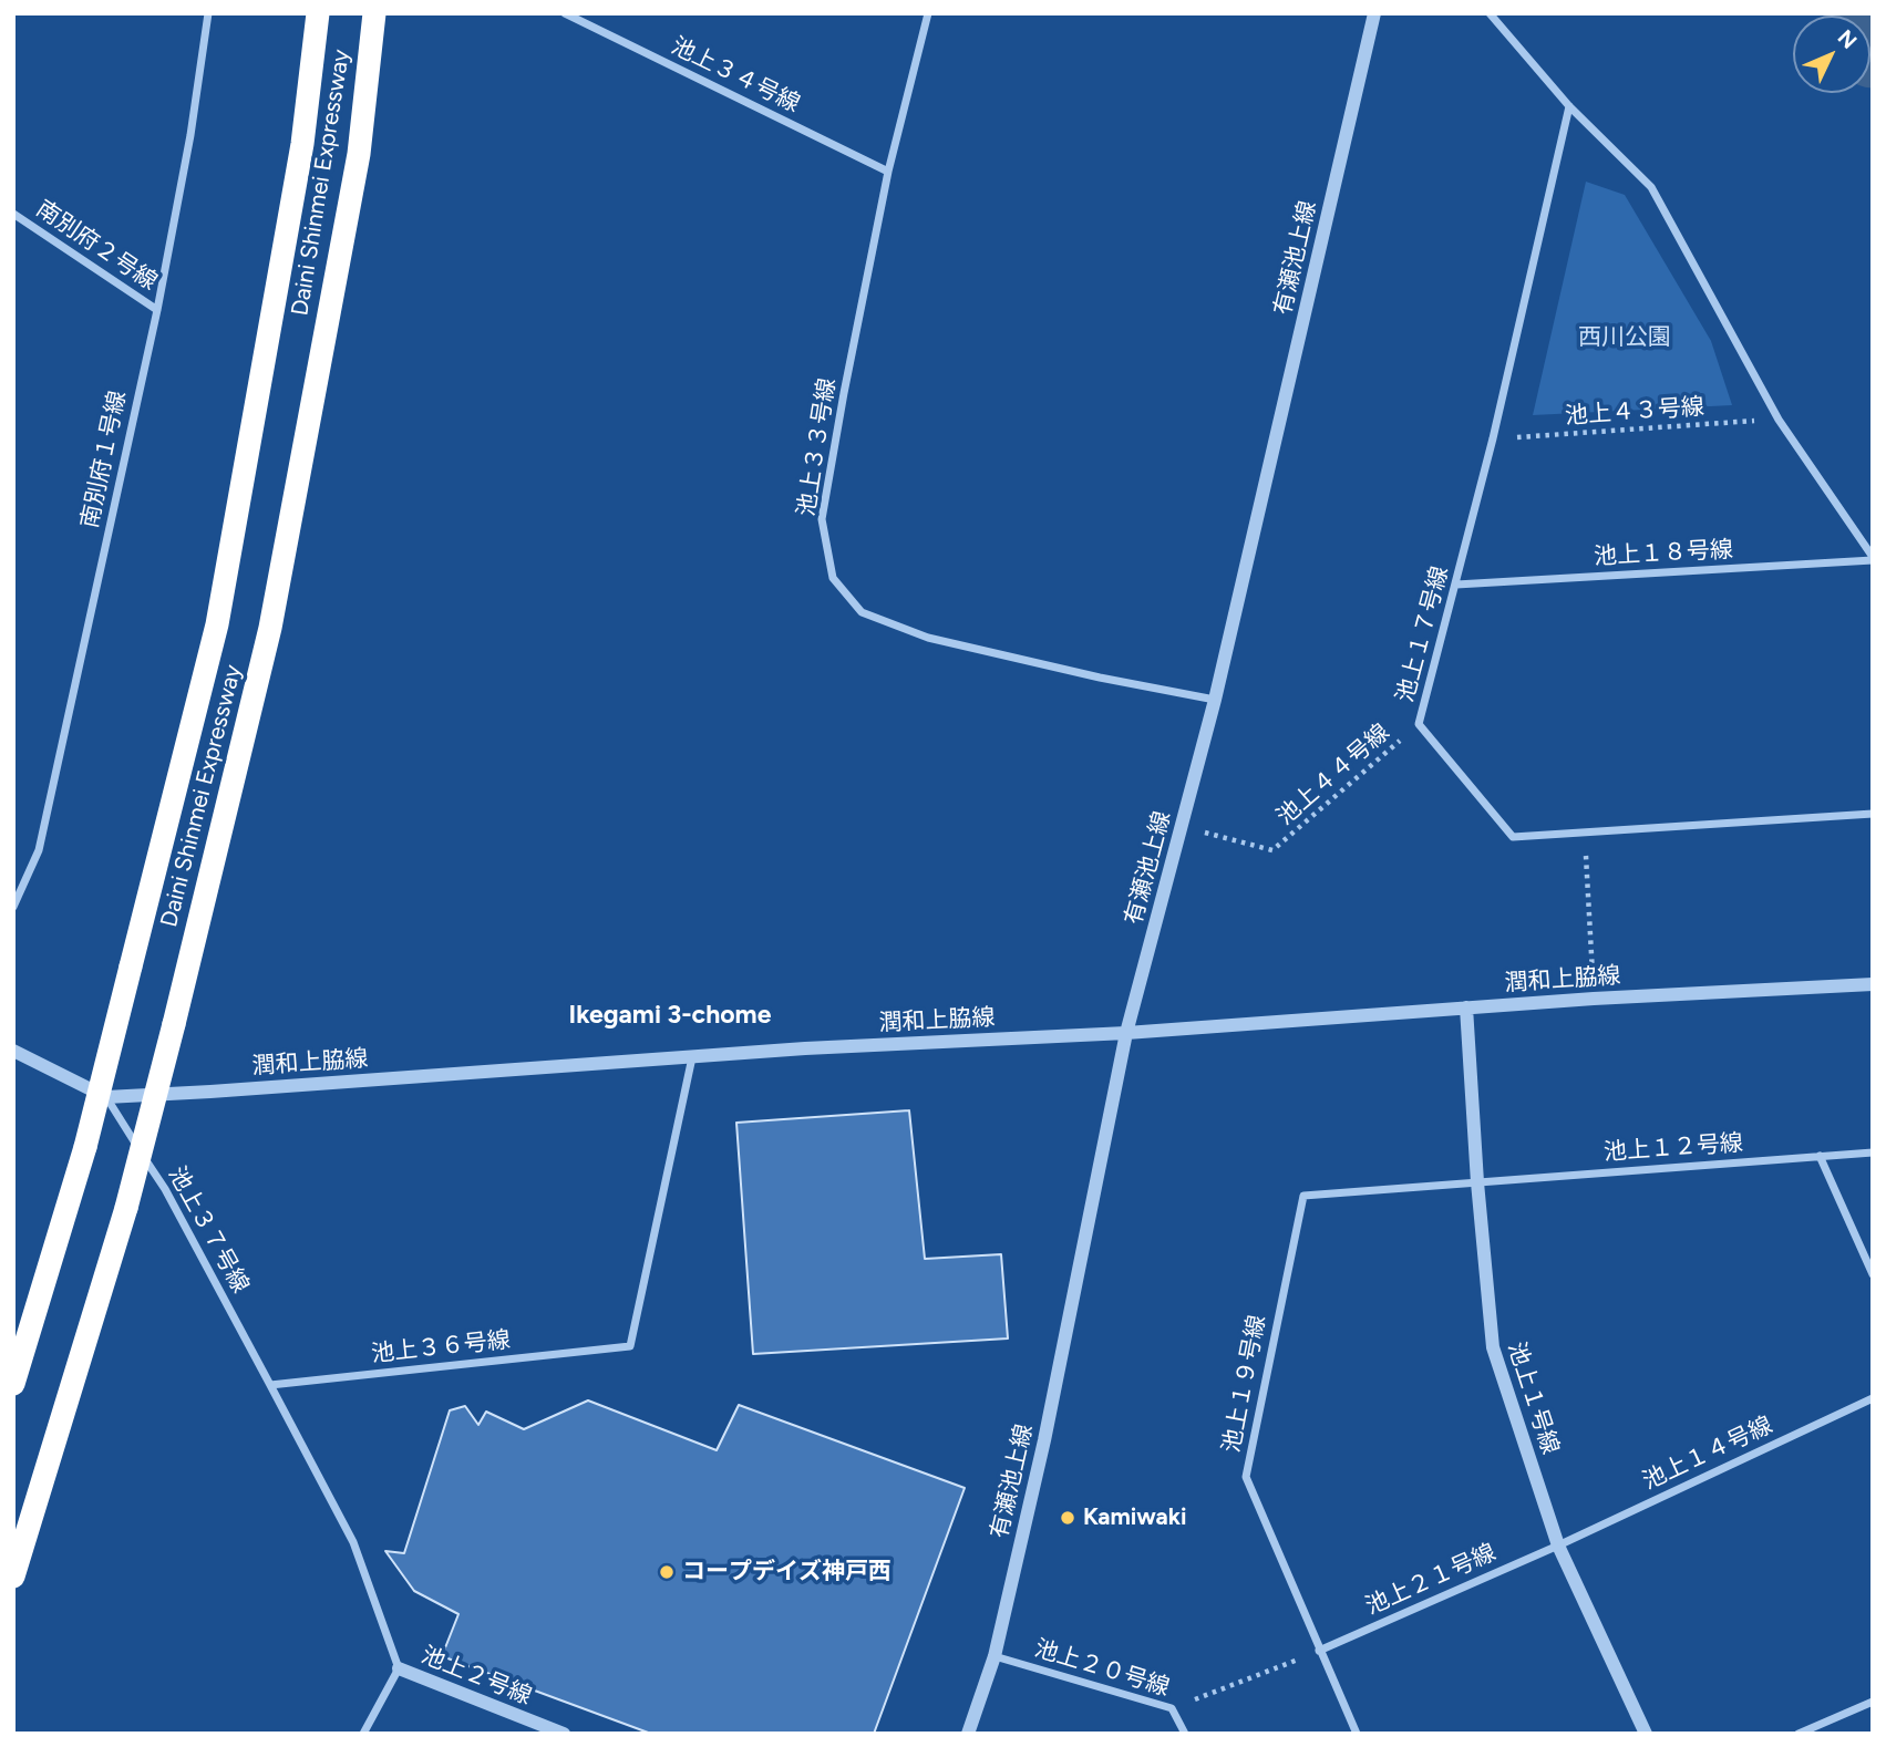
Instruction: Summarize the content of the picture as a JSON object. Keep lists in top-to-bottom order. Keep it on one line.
{"streets":{"highway":["Daini Shinmei Expressway"],"street":["池上３４号線","南別府２号線","有瀬池上線","池上３３号線","南別府１号線","池上１８号線","池上１７号線","潤和上脇線","池上１２号線","池上３７号線","池上３６号線","池上１９号線","池上１号線","池上１４号線","池上２１号線","池上２０号線","池上２号線"],"path":["池上４３号線","池上４４号線"]},"crossings":[["池上３４号線","池上３３号線"],["南別府２号線","南別府１号線"],["有瀬池上線","池上３３号線"],["有瀬池上線","池上４４号線"],["有瀬池上線","潤和上脇線"],["有瀬池上線","池上２０号線"],["池上４３号線","池上１７号線"],["池上１８号線","池上１７号線"],["池上１７号線","池上４４号線"],["潤和上脇線","池上３７号線"],["潤和上脇線","池上３６号線"],["潤和上脇線","池上１号線"],["池上１２号線","池上１９号線"],["池上１２号線","池上１号線"],["池上３７号線","池上３６号線"],["池上１９号線","池上１号線"],["池上１９号線","池上２１号線"],["池上１号線","池上１４号線"],["池上１号線","池上２１号線"],["池上１４号線","池上２１号線"]],"districts":["Ikegami 3-chome"],"parks":["西川公園"],"places":["Kamiwaki","コープデイズ神戸西"],"north":"top right"}
